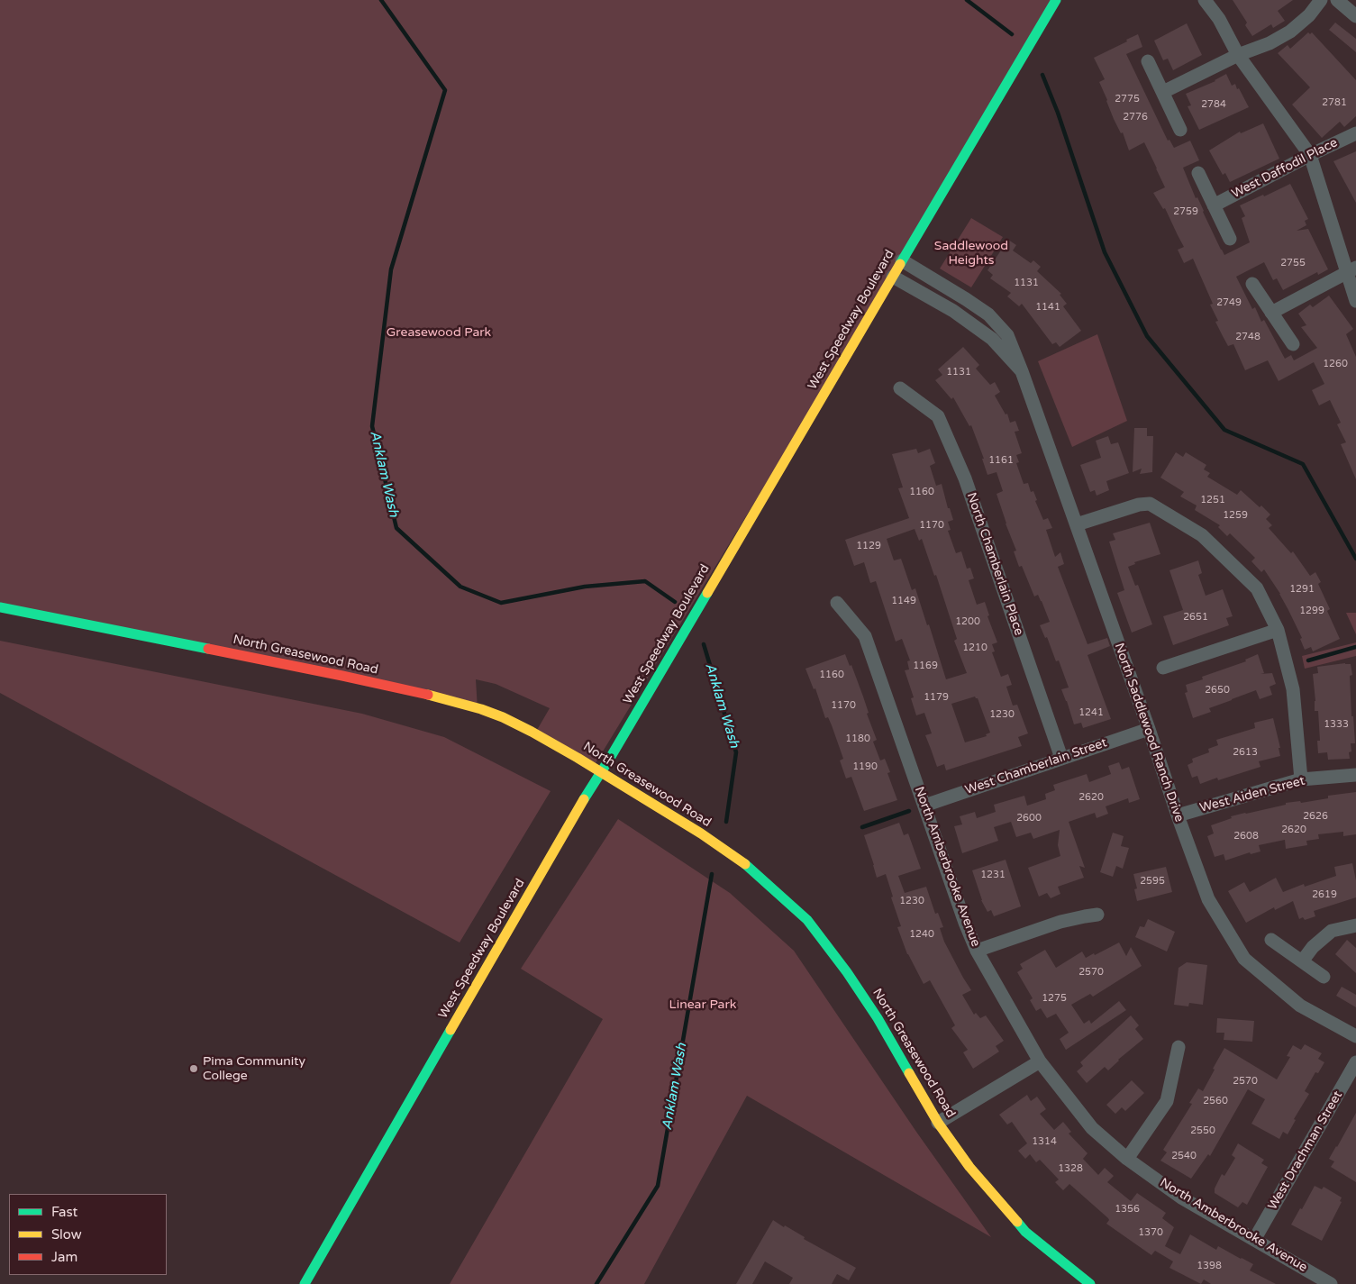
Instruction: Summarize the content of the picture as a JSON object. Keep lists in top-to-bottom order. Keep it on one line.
{"streets":{"main road":["West Speedway Boulevard","North Greasewood Road"],"street":["West Daffodil Place","North Chamberlain Place","North Saddlewood Ranch Drive","West Chamberlain Street","West Aiden Street","North Amberbrooke Avenue","West Drachman Street"]},"crossings":[["West Speedway Boulevard","North Greasewood Road"],["West Speedway Boulevard","North Saddlewood Ranch Drive"],["North Chamberlain Place","West Chamberlain Street"],["North Saddlewood Ranch Drive","West Chamberlain Street"],["North Saddlewood Ranch Drive","West Aiden Street"],["West Chamberlain Street","North Amberbrooke Avenue"],["North Amberbrooke Avenue","West Drachman Street"]],"water":["Anklam Wash"],"parks":["Saddlewood Heights","Greasewood Park","Linear Park"],"places":["Pima Community College"],"house_numbers":["2775","2781","2784","2776","2759","2755","1131","2749","1141","2748","1260","1131","1161","1160","1251","1259","1170","1129","1291","1149","1299","2651","1200","1210","1169","1160","2650","1179","1170","1241","1230","1333","1180","2613","1190","2620","2626","2600","2620","2608","1231","2595","2619","1230","1240","2570","1275","2570","2560","2550","1314","2540","1328","1356","1370","1398"],"legend":["Fast","Slow","Jam"]}
